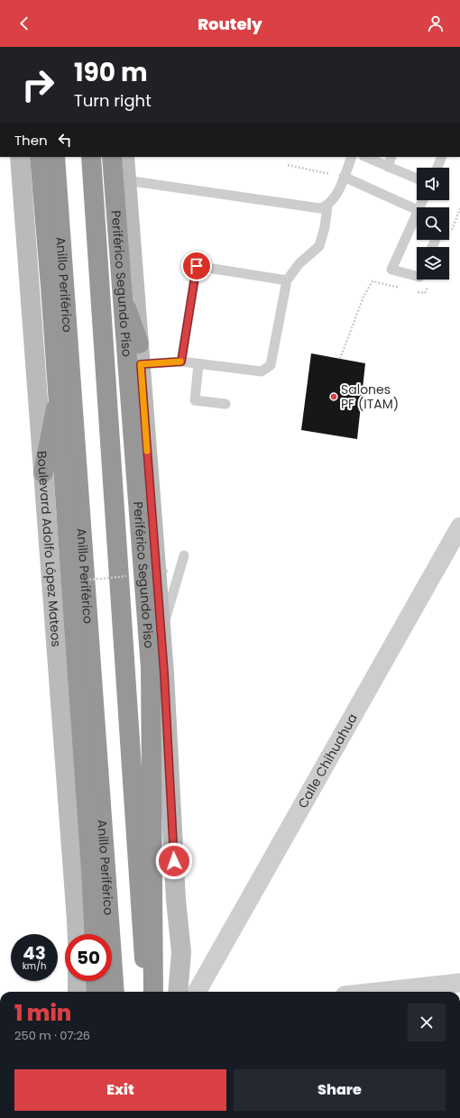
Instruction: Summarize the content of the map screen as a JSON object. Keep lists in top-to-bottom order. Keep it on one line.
{"streets":{"highway":["Anillo Periférico","Periférico Segundo Piso"],"main road":["Boulevard Adolfo López Mateos"],"street":["Calle Chihuahua"]},"places":["Salones PF (ITAM)"],"page":{"header":"Routely","turn":["190 m","Turn right"],"then":"Then","speed":"43 km/h","limit":"50","heading":["1 min","250 m · 07:26"],"buttons":["Exit","Share"]}}
